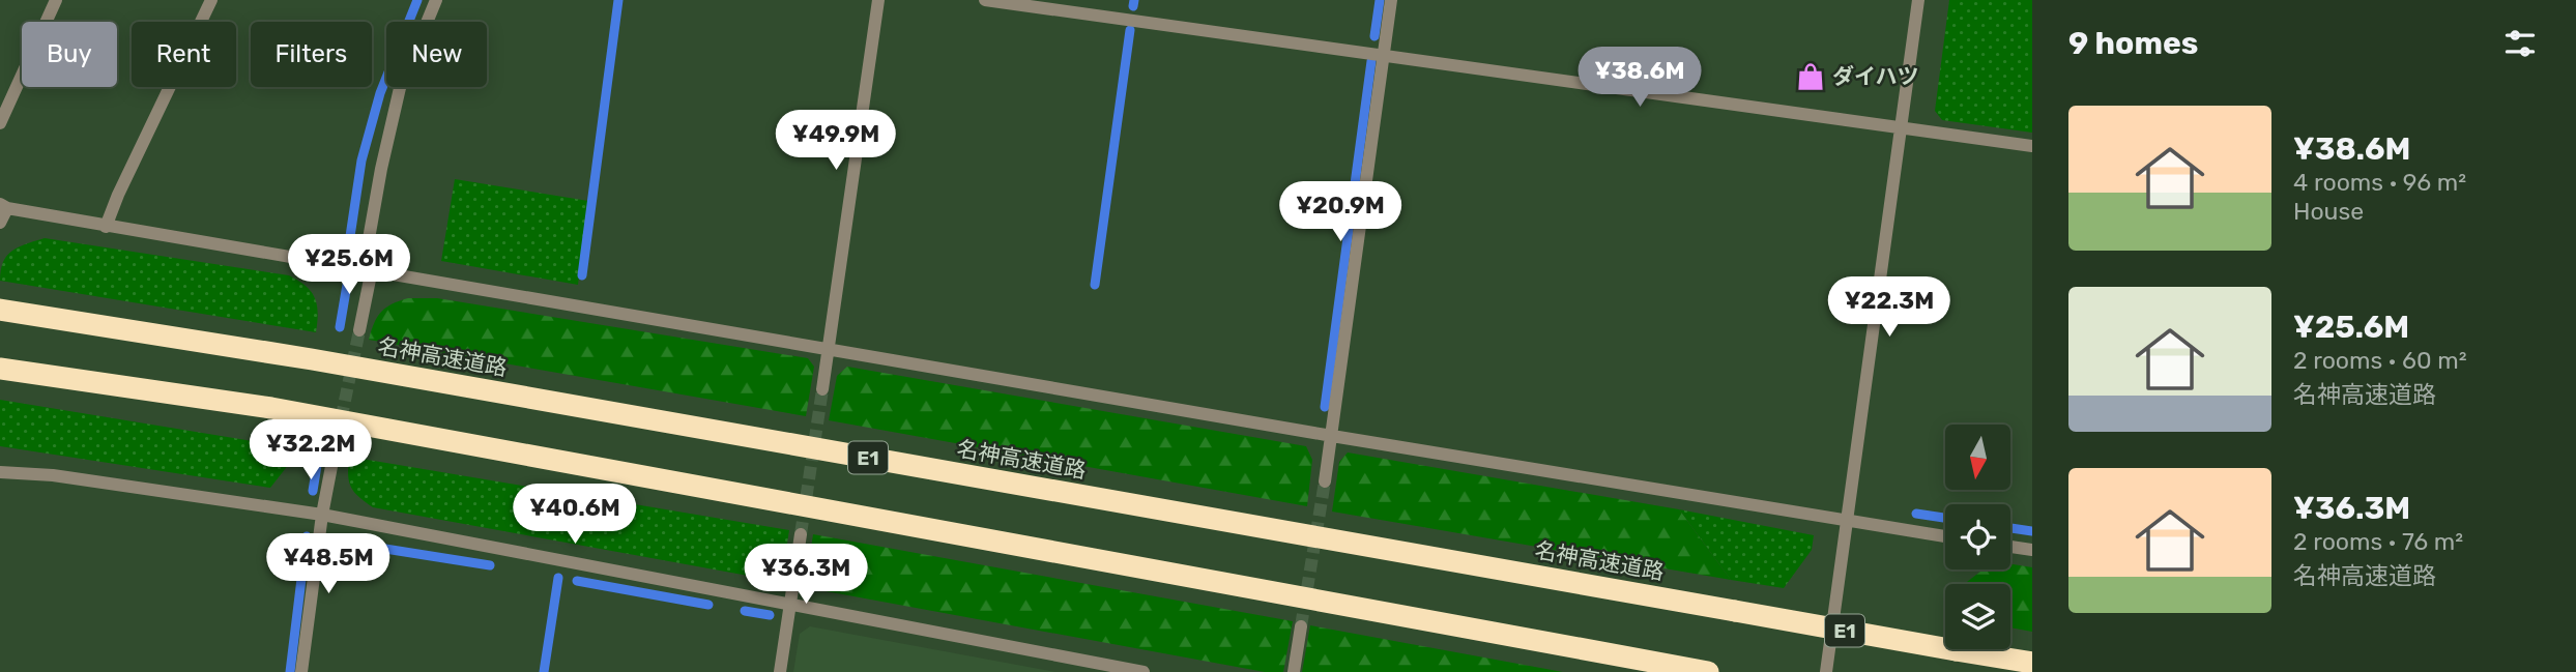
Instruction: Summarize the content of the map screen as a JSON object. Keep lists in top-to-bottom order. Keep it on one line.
{"streets":{"highway":["名神高速道路","E1"]},"places":{"shop":["ダイハツ"]},"north":"bottom","page":{"heading":"9 homes","chip":["Buy","Rent","Filters","New"],"price":["¥38.6M","¥49.9M","¥20.9M","¥25.6M","¥22.3M","¥32.2M","¥40.6M","¥48.5M","¥36.3M"],"list":[{"name":"¥38.6M","note":"4 rooms · 96 m² · House"},{"name":"¥25.6M","note":"2 rooms · 60 m² · 名神高速道路"},{"name":"¥36.3M","note":"2 rooms · 76 m² · 名神高速道路"}]}}
